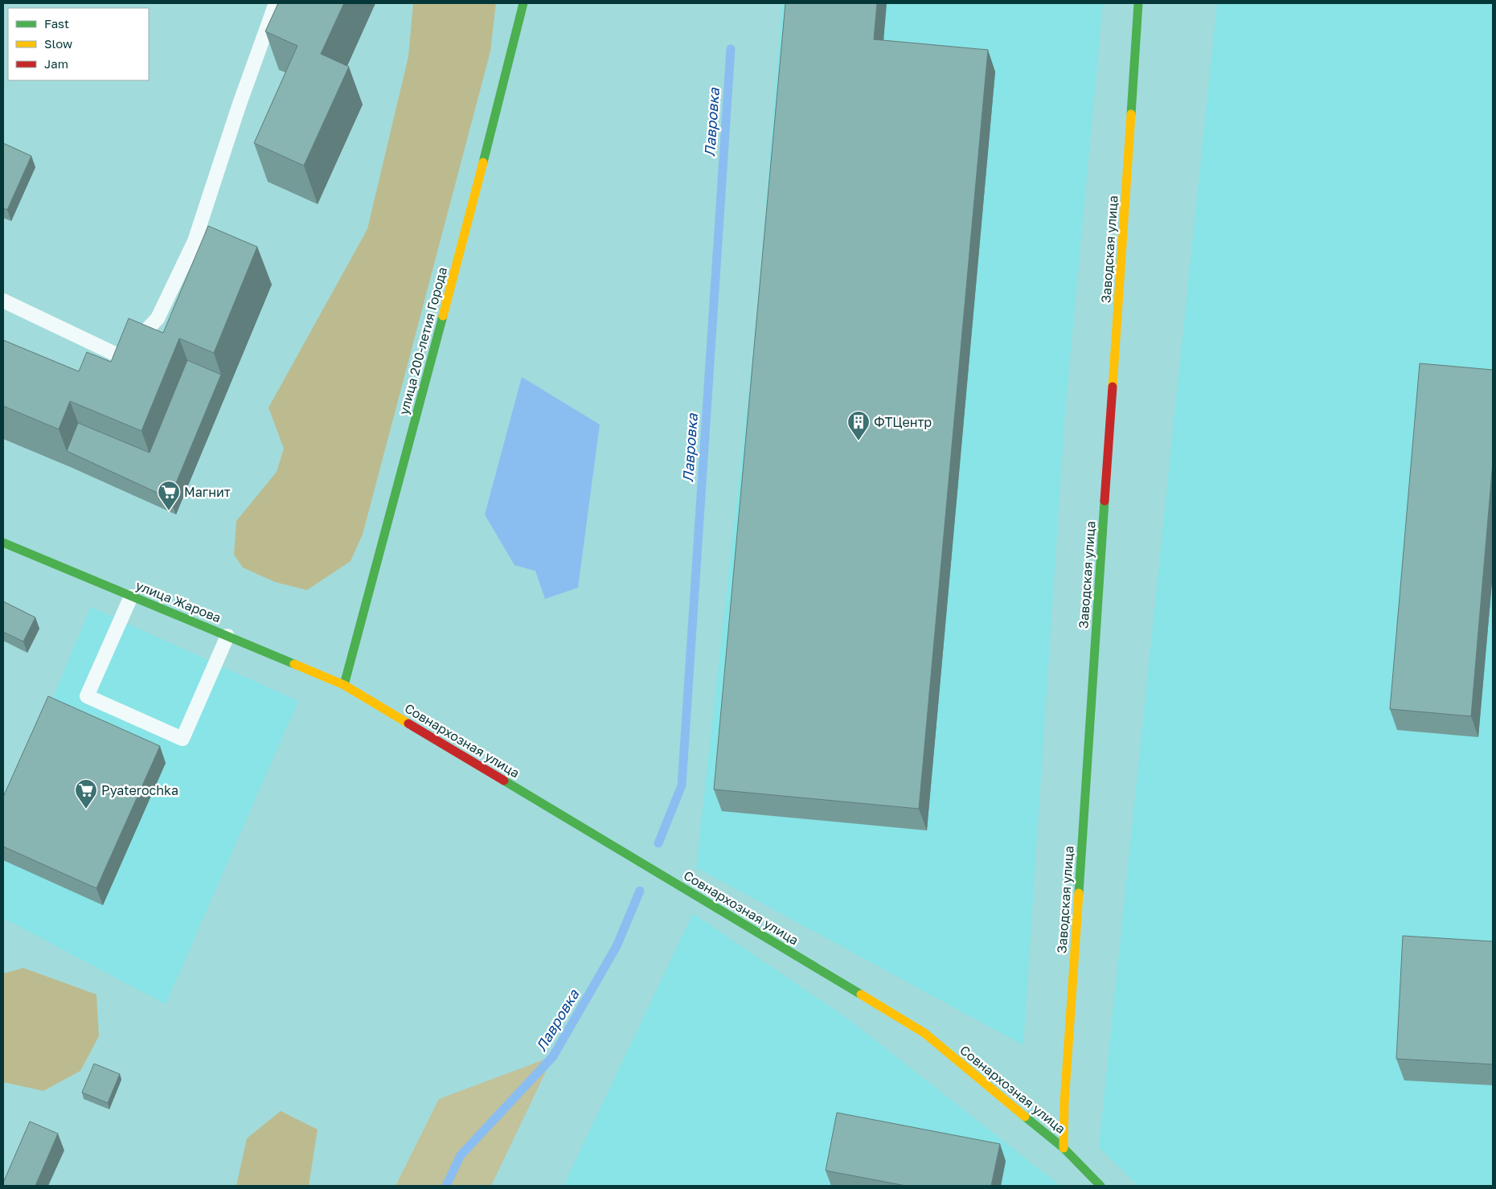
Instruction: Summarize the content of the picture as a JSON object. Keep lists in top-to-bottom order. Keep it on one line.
{"streets":{"street":["Заводская улица","улица 200-летия Города","улица Жарова","Совнархозная улица"]},"crossings":[["Заводская улица","Совнархозная улица"],["улица 200-летия Города","улица Жарова"],["улица 200-летия Города","Совнархозная улица"],["улица Жарова","Совнархозная улица"]],"water":["Лавровка"],"places":{"building":["ФТЦентр"],"supermarket":["Магнит","Pyaterochka"]},"legend":["Fast","Slow","Jam"]}
